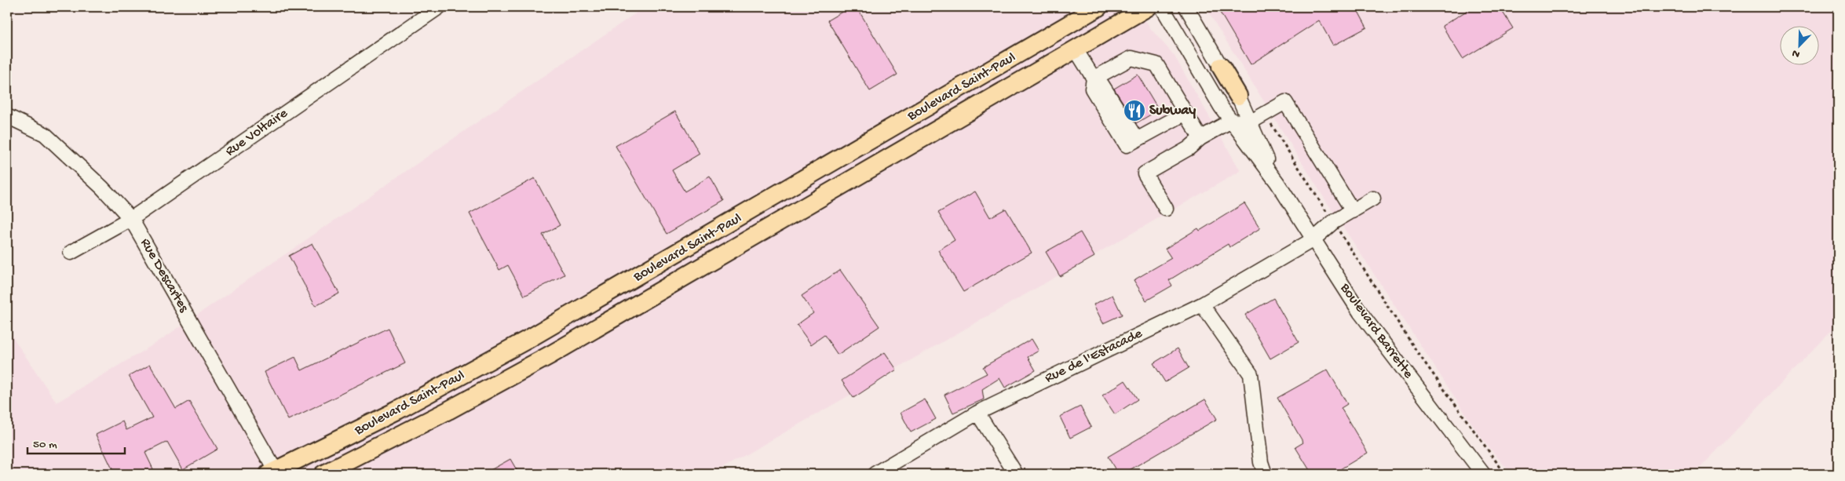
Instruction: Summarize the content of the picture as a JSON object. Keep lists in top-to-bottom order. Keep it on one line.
{"streets":{"main road":["Boulevard Saint-Paul","Boulevard Barrette"],"street":["Rue Voltaire","Rue Descartes","Rue de l'Estacade"]},"crossings":[["Boulevard Saint-Paul","Rue Descartes"],["Rue Voltaire","Rue Descartes"],["Boulevard Barrette","Rue de l'Estacade"]],"places":{"restaurant":["Subway"]},"scale_bar":"50 m","north":"bottom left"}
